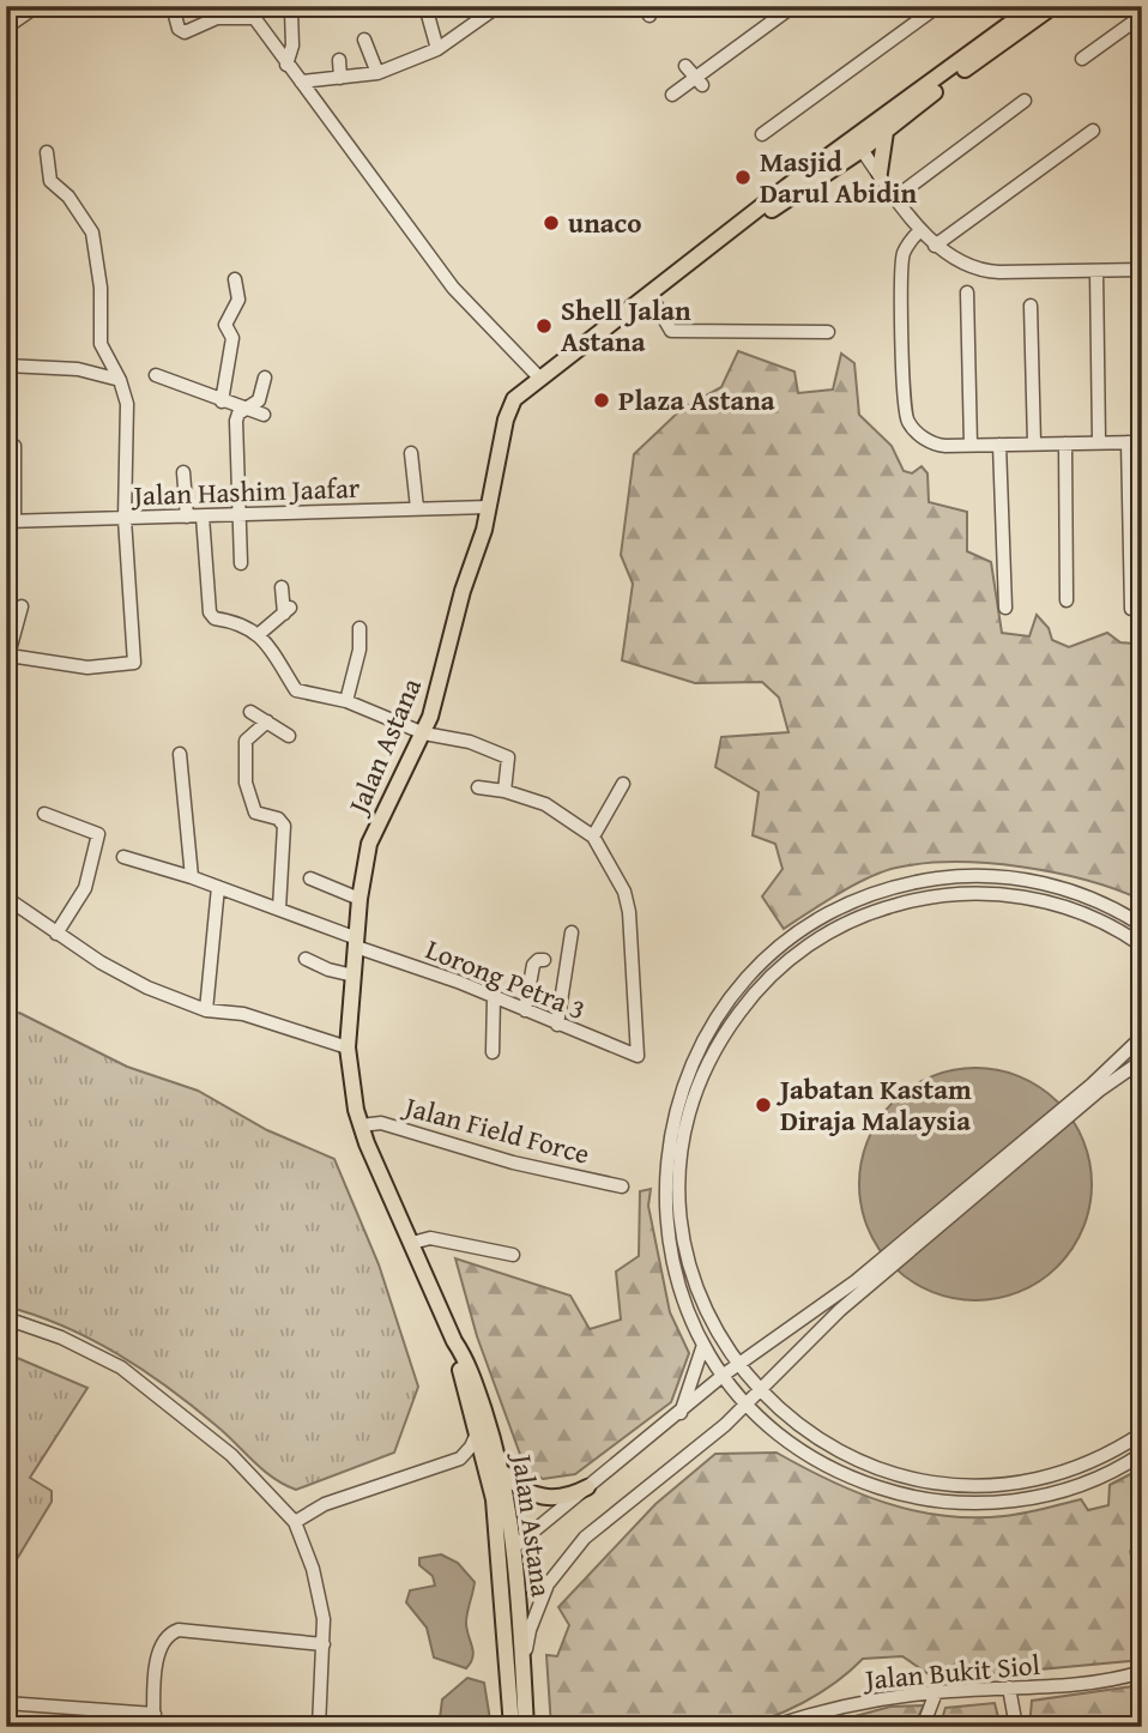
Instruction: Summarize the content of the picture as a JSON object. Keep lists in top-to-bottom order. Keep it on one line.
{"streets":{"main road":["Jalan Astana"],"street":["Jalan Hashim Jaafar","Lorong Petra 3","Jalan Field Force","Jalan Bukit Siol"]},"crossings":[["Jalan Hashim Jaafar","Jalan Astana"],["Jalan Astana","Lorong Petra 3"],["Jalan Astana","Jalan Field Force"]],"places":["Masjid Darul Abidin","unaco","Shell Jalan Astana","Plaza Astana","Jabatan Kastam Diraja Malaysia"]}
